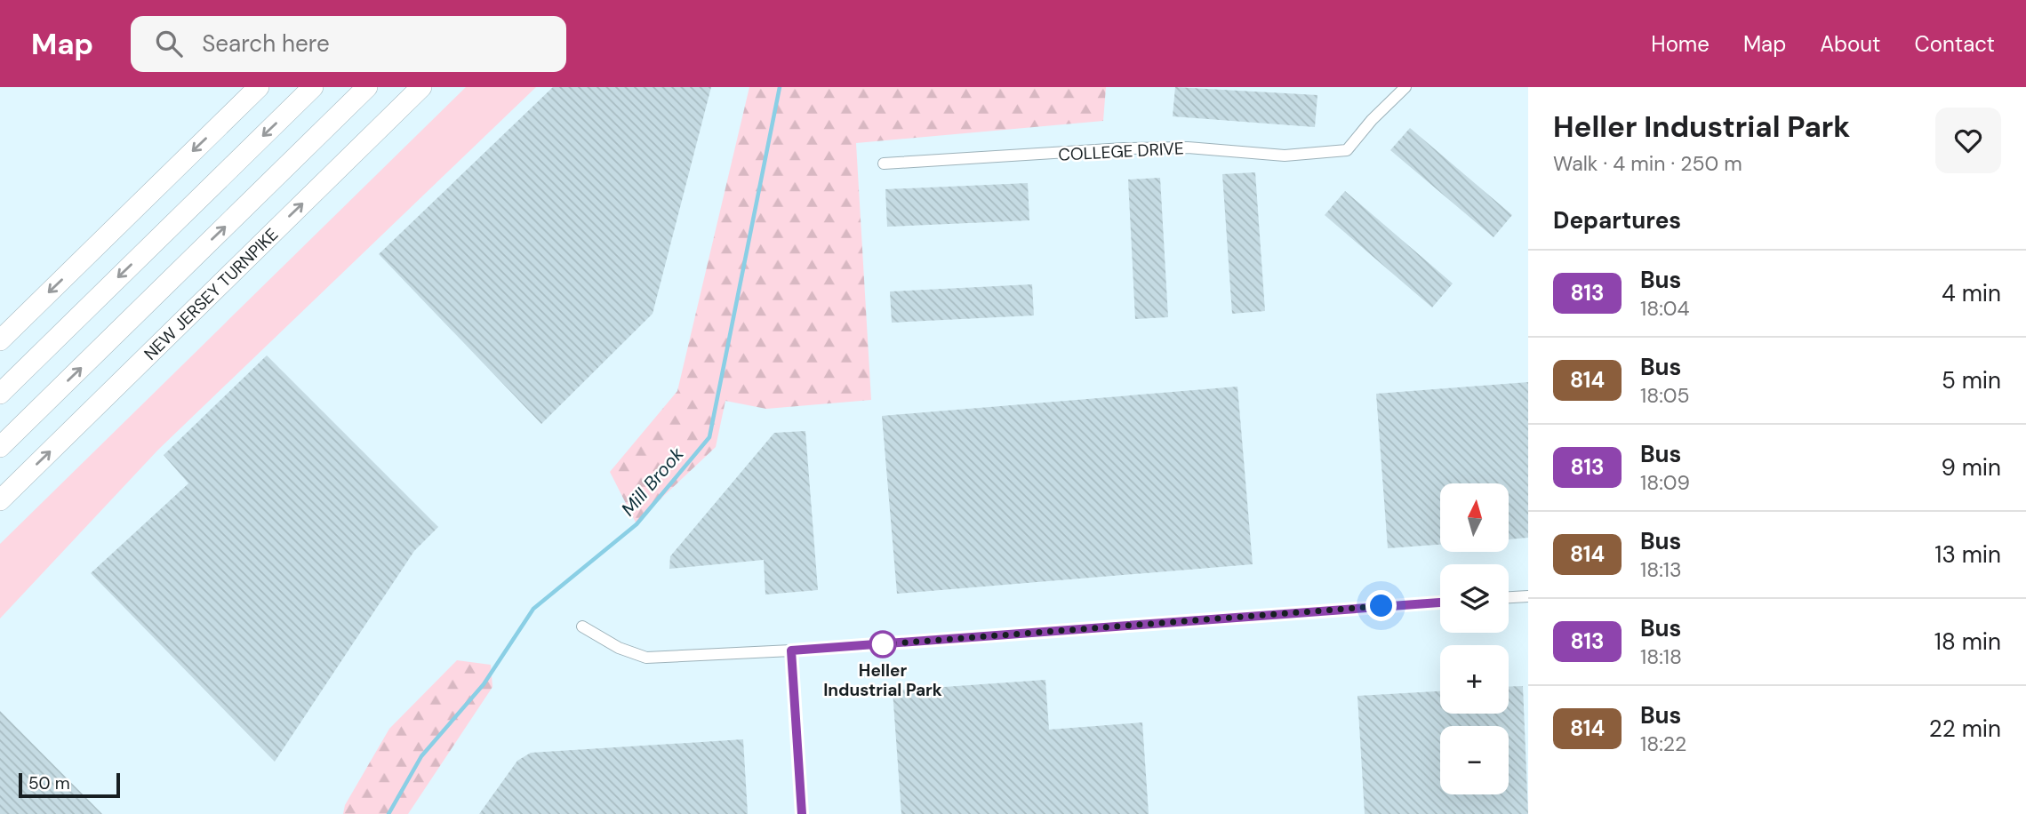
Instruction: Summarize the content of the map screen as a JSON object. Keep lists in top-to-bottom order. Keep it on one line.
{"streets":{"highway":["NEW JERSEY TURNPIKE"],"street":["COLLEGE DRIVE"]},"water":["Mill Brook"],"places":["Heller Industrial Park"],"lines":["bus line 813"],"scale_bar":"50 m","north":"top","page":{"header":"Map","search":"Search here","nav":["Home","Map","About","Contact"],"heading":[["Heller Industrial Park","Walk · 4 min · 250 m"],"Departures"],"list":[{"mark":"813","name":"Bus","note":"18:04","value":"4 min"},{"mark":"814","name":"Bus","note":"18:05","value":"5 min"},{"mark":"813","name":"Bus","note":"18:09","value":"9 min"},{"mark":"814","name":"Bus","note":"18:13","value":"13 min"},{"mark":"813","name":"Bus","note":"18:18","value":"18 min"},{"mark":"814","name":"Bus","note":"18:22","value":"22 min"}],"map_buttons":["+","−"],"scale":"50 m"}}
